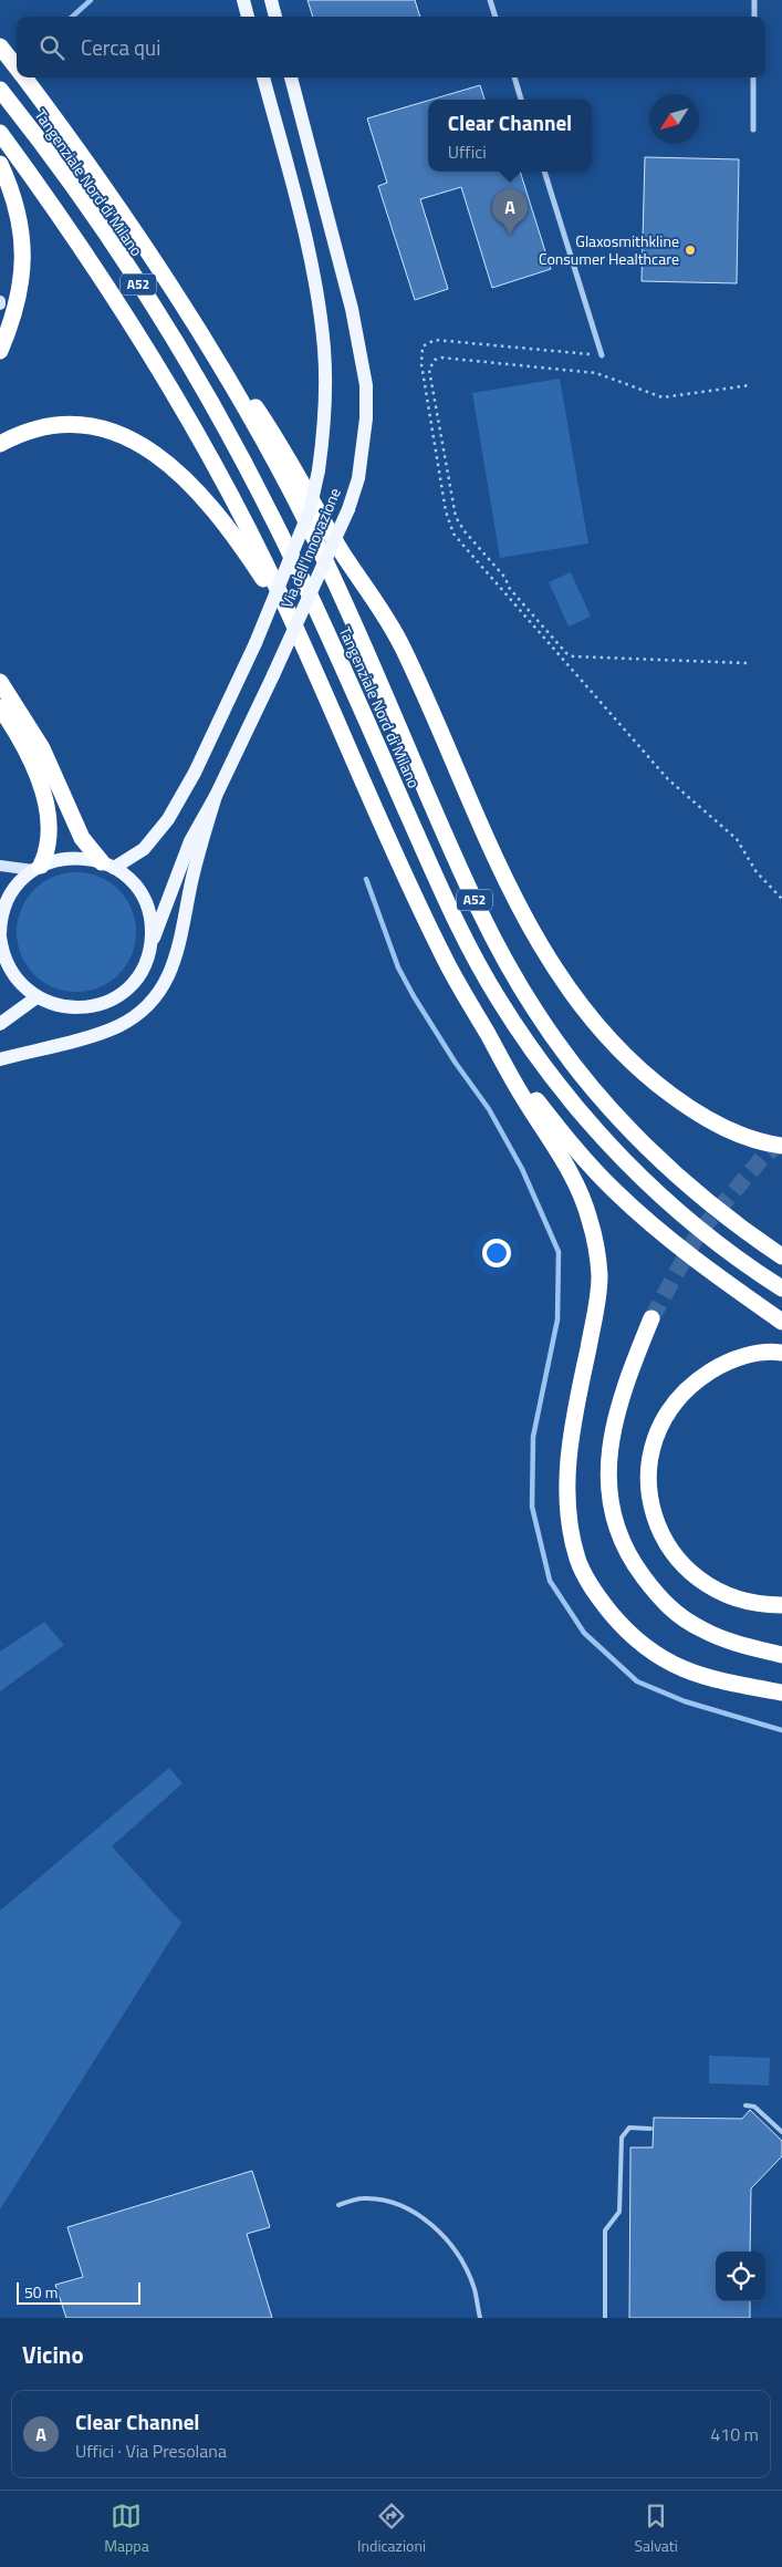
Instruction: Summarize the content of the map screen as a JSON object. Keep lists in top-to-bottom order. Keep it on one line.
{"streets":{"highway":["Tangenziale Nord di Milano","A52"],"main road":["Via dell'Innovazione"]},"places":["Glaxosmithkline Consumer Healthcare"],"scale_bar":"50 m","north":"bottom left","page":{"search":"Cerca qui","popup":["Clear Channel","Uffici"],"pins":"A","scale":"50 m","heading":"Vicino","list":[{"mark":"A","name":"Clear Channel","note":"Uffici · Via Presolana","value":"410 m"}],"nav":["Mappa","Indicazioni","Salvati"]}}
